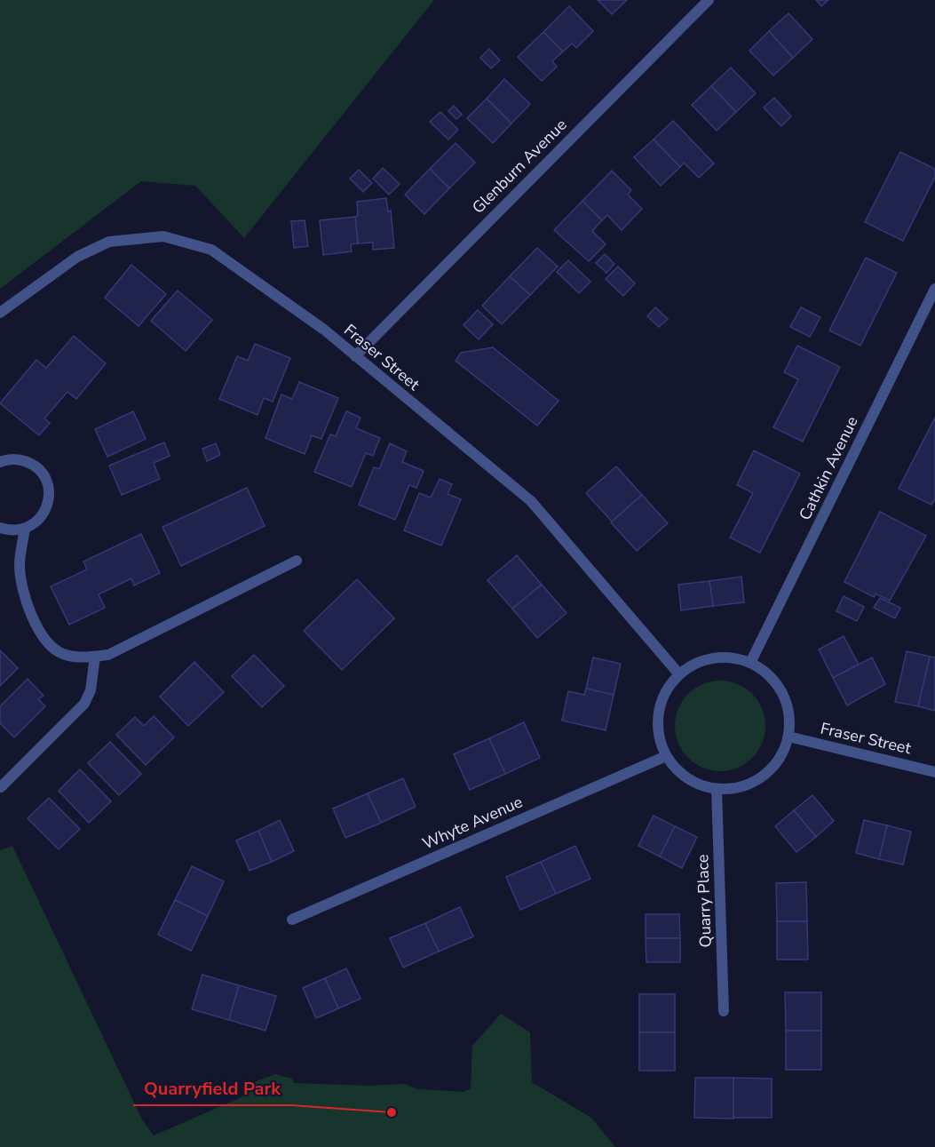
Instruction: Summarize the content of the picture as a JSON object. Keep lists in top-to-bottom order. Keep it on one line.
{"streets":{"street":["Glenburn Avenue","Fraser Street","Cathkin Avenue","Whyte Avenue","Quarry Place"]},"crossings":[["Glenburn Avenue","Fraser Street"],["Fraser Street","Cathkin Avenue"],["Fraser Street","Whyte Avenue"],["Fraser Street","Quarry Place"],["Cathkin Avenue","Whyte Avenue"],["Cathkin Avenue","Quarry Place"],["Whyte Avenue","Quarry Place"]],"places":["Quarryfield Park"]}
